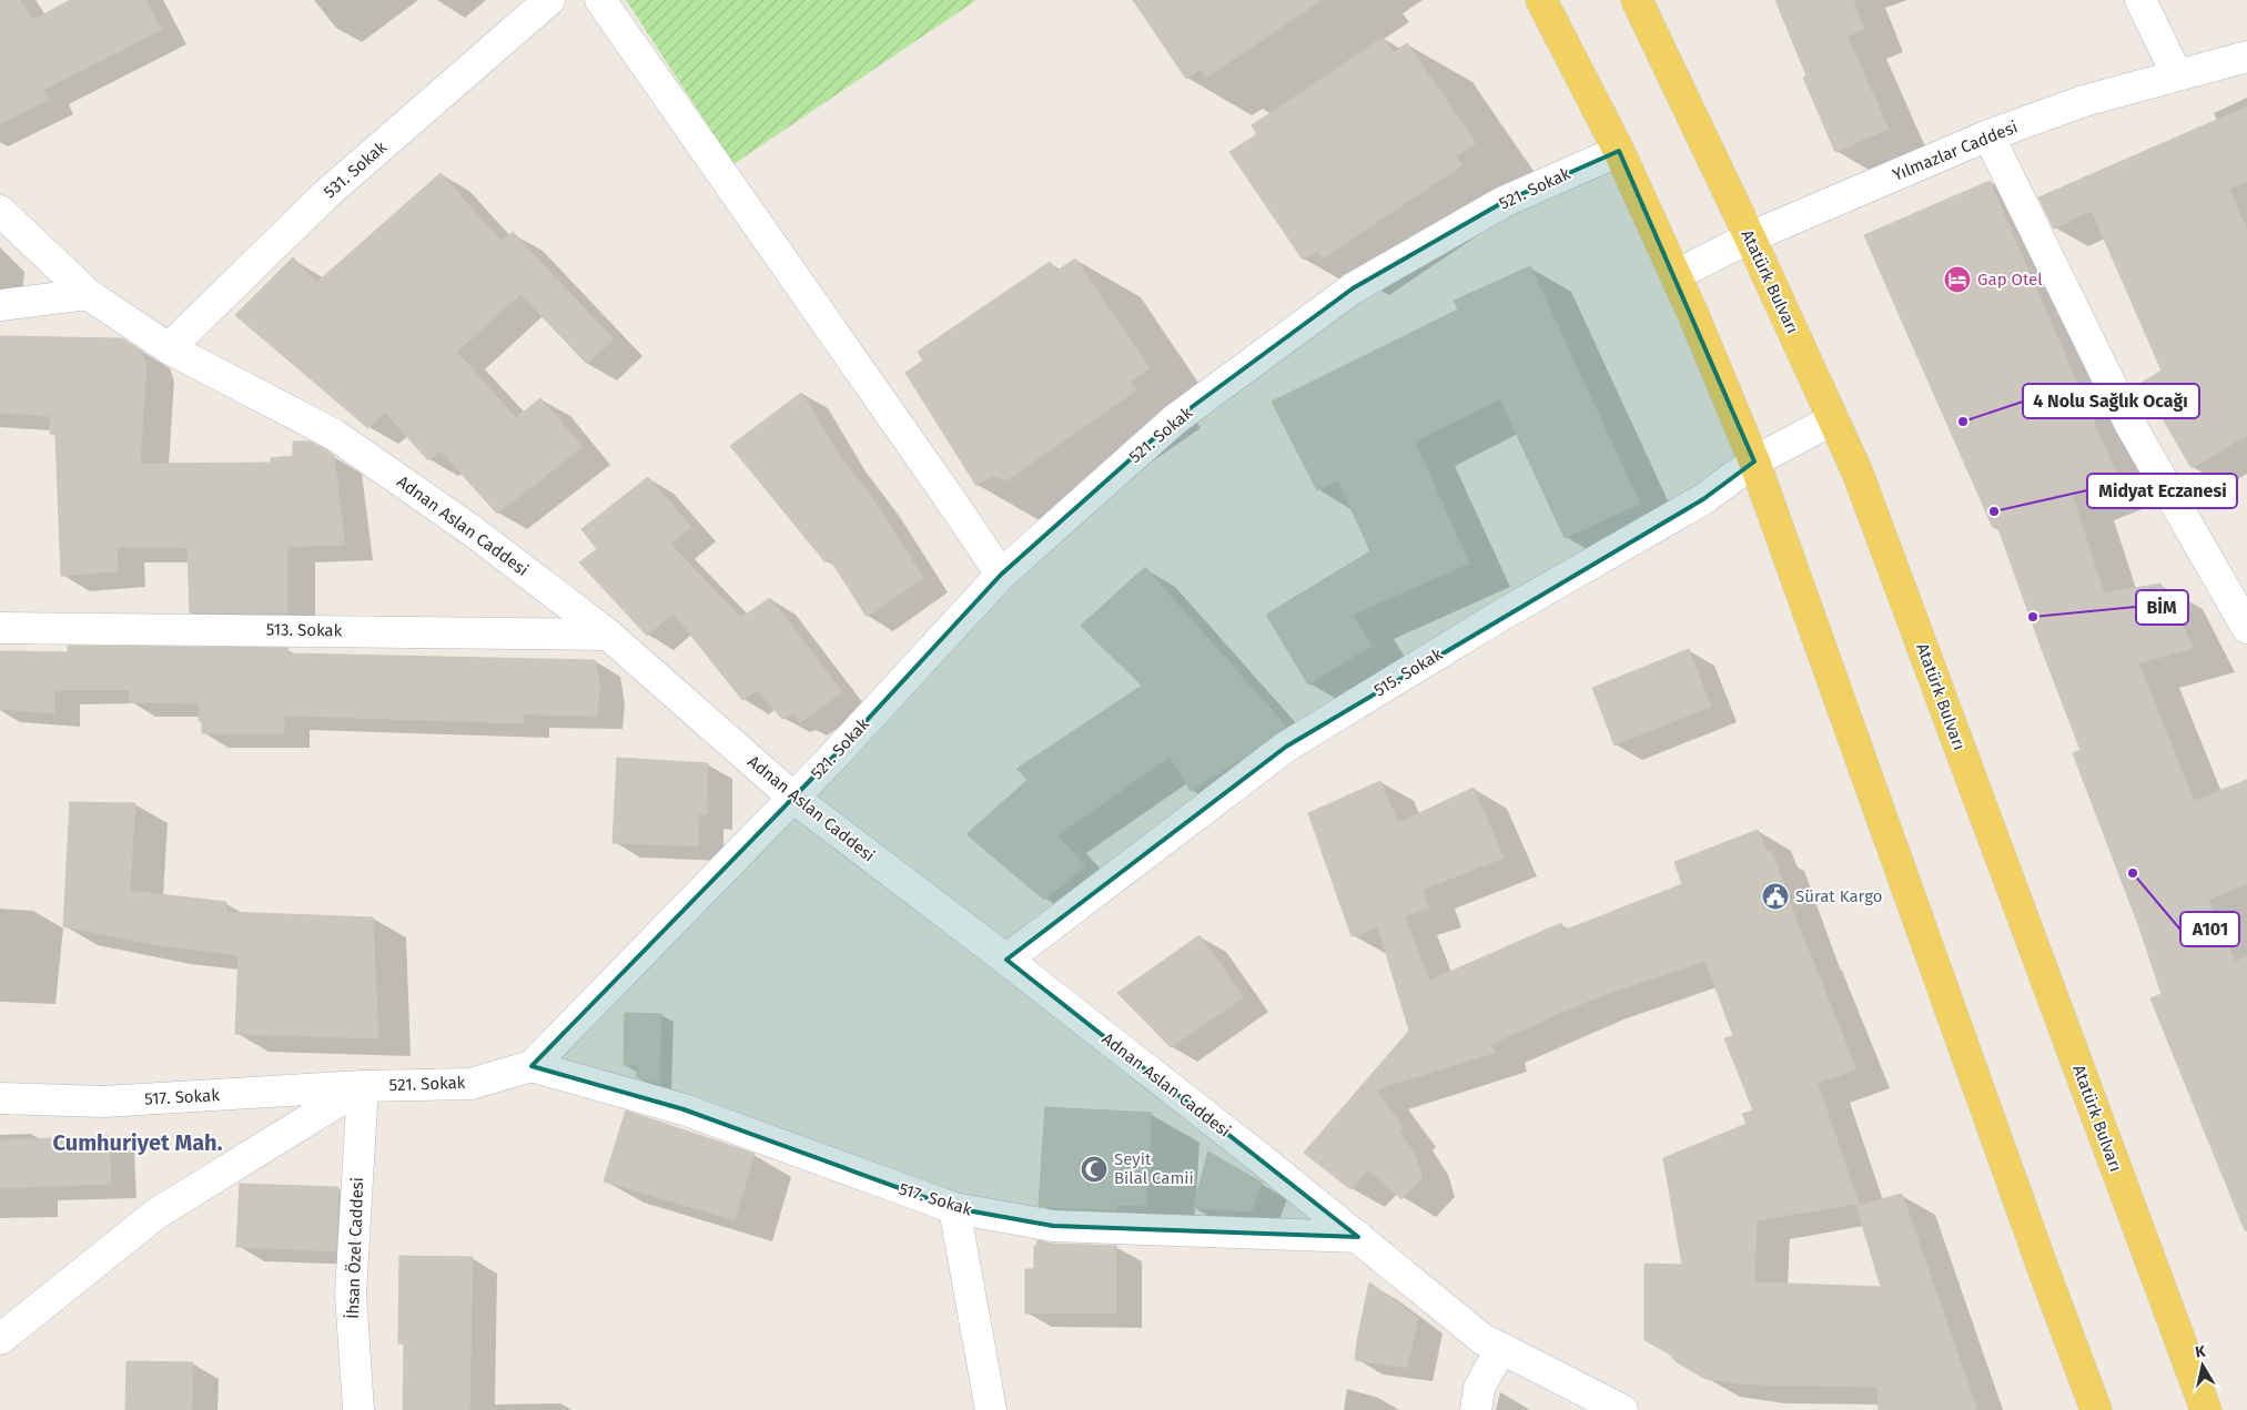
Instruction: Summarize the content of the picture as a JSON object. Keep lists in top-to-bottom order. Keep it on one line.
{"streets":{"main road":["Atatürk Bulvarı"],"street":["Yılmazlar Caddesi","531. Sokak","521. Sokak","Adnan Aslan Caddesi","513. Sokak","515. Sokak","517. Sokak","İhsan Özel Caddesi"]},"crossings":[["Yılmazlar Caddesi","Atatürk Bulvarı"],["531. Sokak","Adnan Aslan Caddesi"],["521. Sokak","Adnan Aslan Caddesi"],["521. Sokak","517. Sokak"],["521. Sokak","İhsan Özel Caddesi"],["Atatürk Bulvarı","515. Sokak"],["Adnan Aslan Caddesi","513. Sokak"],["Adnan Aslan Caddesi","515. Sokak"],["Adnan Aslan Caddesi","517. Sokak"],["517. Sokak","İhsan Özel Caddesi"]],"districts":["Cumhuriyet Mah."],"places":{"hotel":["Gap Otel"],"other":["4 Nolu Sağlık Ocağı","Midyat Eczanesi","BİM","A101"],"public building":["Sürat Kargo"],"mosque":["Seyit Bilal Camii"]},"north":"top"}
